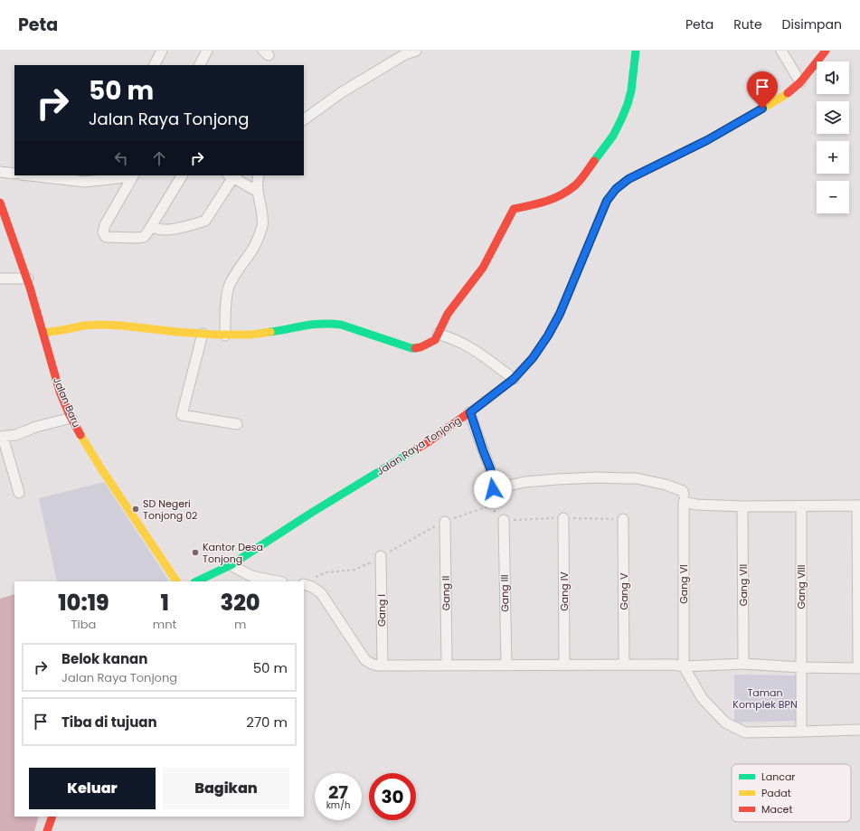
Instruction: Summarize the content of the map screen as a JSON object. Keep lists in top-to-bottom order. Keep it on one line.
{"streets":{"main road":["Jalan Baru","Jalan Raya Tonjong"],"street":["Gang VI","Gang VII","Gang VIII","Gang IV","Gang V","Gang II","Gang III","Gang I"]},"parks":["Taman Komplek BPN"],"places":["SD Negeri Tonjong 02","Kantor Desa Tonjong"],"legend":["Lancar","Padat","Macet"],"page":{"header":"Peta","nav":["Peta","Rute","Disimpan"],"map_buttons":["+","−"],"turn":["50 m","Jalan Raya Tonjong"],"eta":["10:19","Tiba","1","mnt","320","m"],"list":[{"name":"Belok kanan","note":"Jalan Raya Tonjong","value":"50 m"},{"name":"Tiba di tujuan","value":"270 m"}],"buttons":["Keluar","Bagikan"],"speed":"27 km/h","limit":"30"}}
